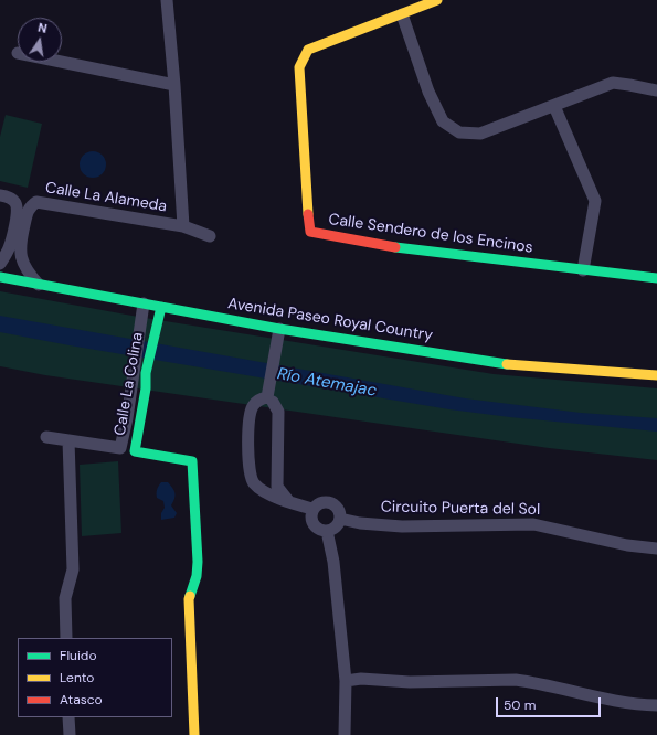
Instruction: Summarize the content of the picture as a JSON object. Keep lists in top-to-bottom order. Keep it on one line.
{"streets":{"street":["Calle La Alameda","Calle Sendero de los Encinos","Avenida Paseo Royal Country","Calle La Colina","Circuito Puerta del Sol"]},"crossings":[["Calle La Alameda","Avenida Paseo Royal Country"],["Avenida Paseo Royal Country","Calle La Colina"]],"water":["Río Atemajac"],"legend":["Fluido","Lento","Atasco"],"scale_bar":"50 m","north":"top"}
